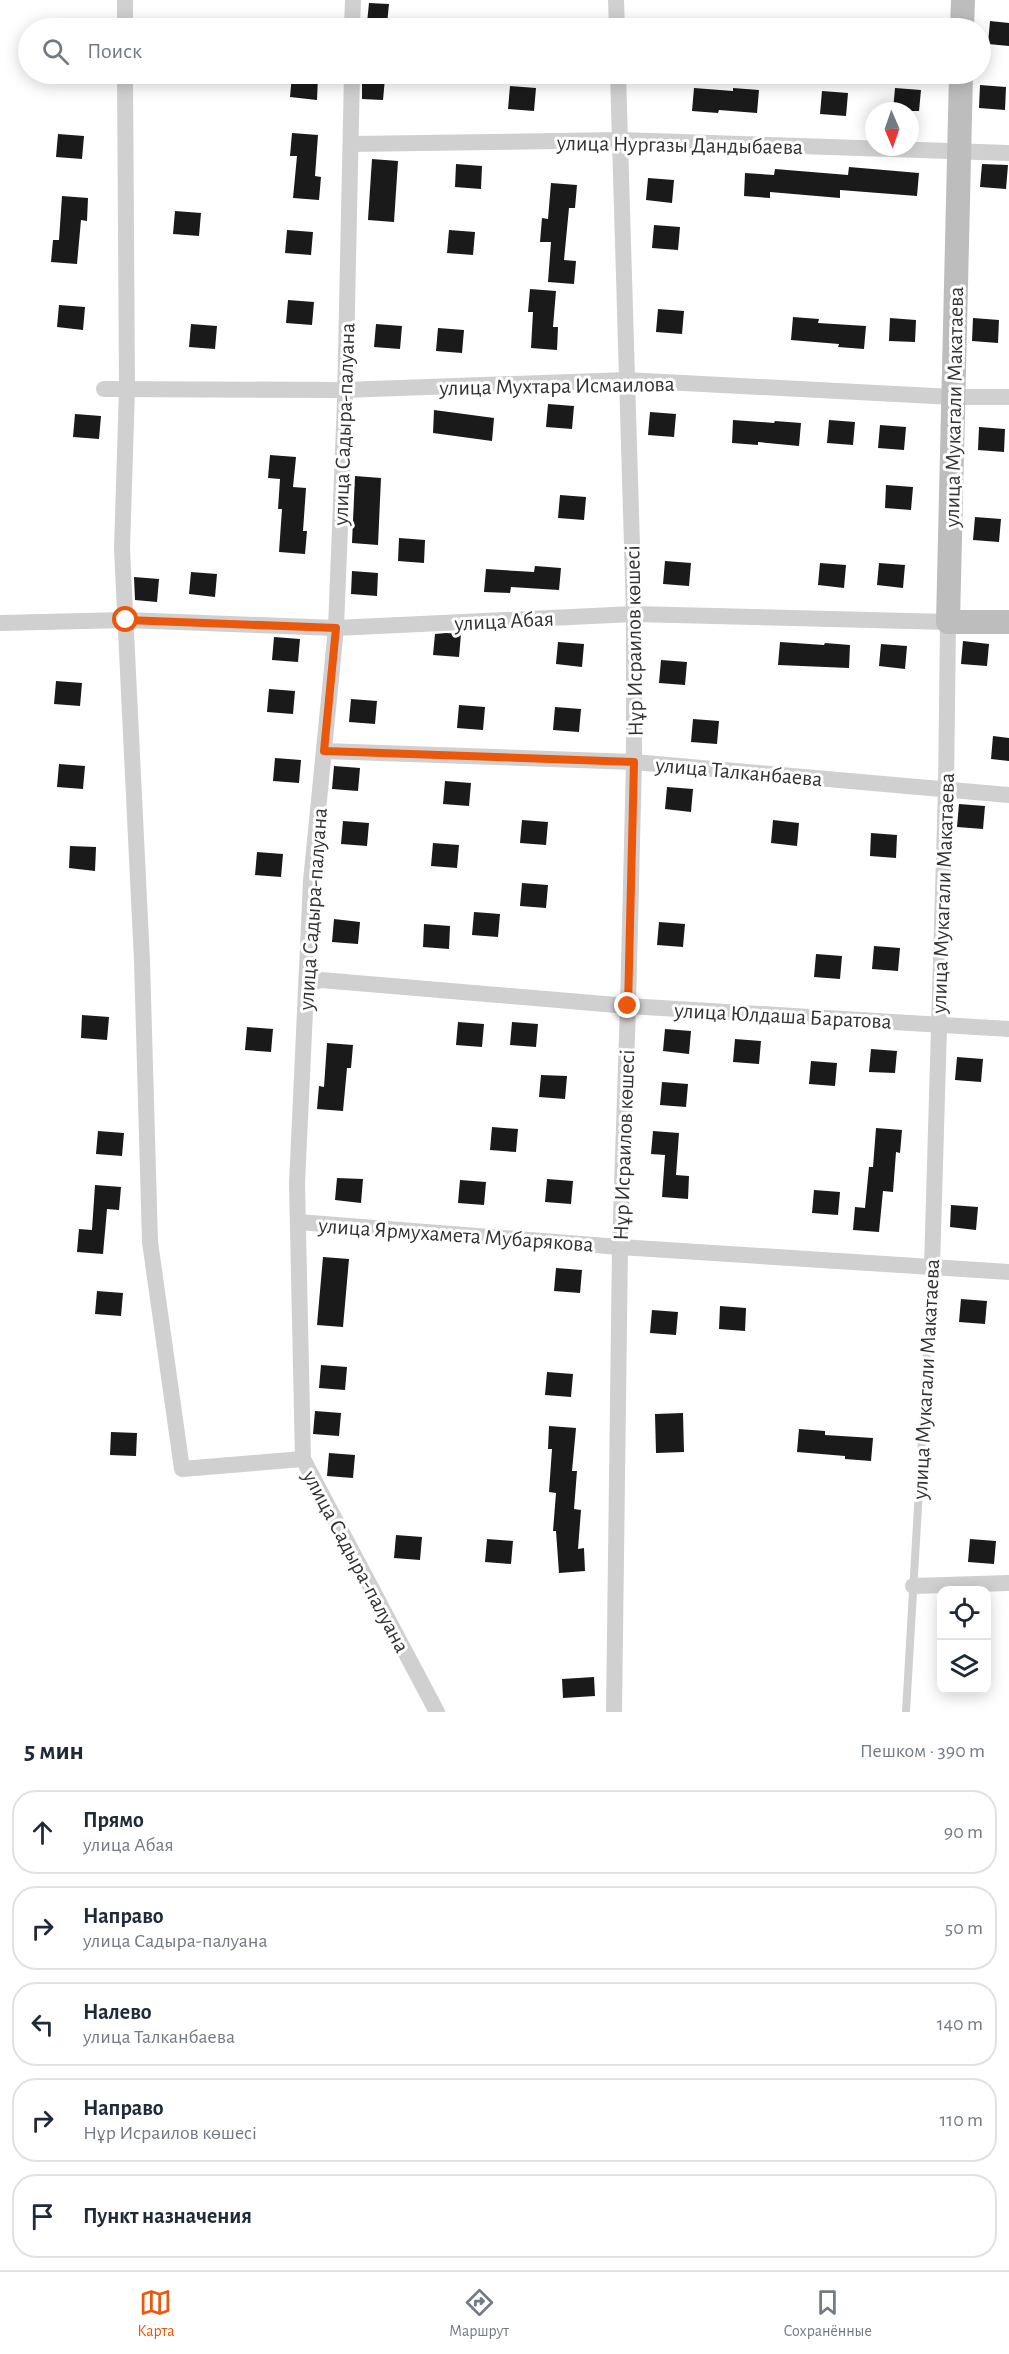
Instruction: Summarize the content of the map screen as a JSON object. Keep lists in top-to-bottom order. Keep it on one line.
{"streets":{"street":["улица Нургазы Дандыбаева","улица Мухтара Исмаилова","улица Мукагали Макатаева","улица Садыра-палуана","улица Абая","Нұр Исраилов көшесі","улица Талканбаева","улица Юлдаша Баратова","улица Ярмухамета Мубарякова"]},"crossings":[["улица Нургазы Дандыбаева","улица Мукагали Макатаева"],["улица Нургазы Дандыбаева","улица Садыра-палуана"],["улица Нургазы Дандыбаева","Нұр Исраилов көшесі"],["улица Мухтара Исмаилова","улица Мукагали Макатаева"],["улица Мухтара Исмаилова","улица Садыра-палуана"],["улица Мухтара Исмаилова","Нұр Исраилов көшесі"],["улица Мукагали Макатаева","улица Абая"],["улица Мукагали Макатаева","улица Талканбаева"],["улица Мукагали Макатаева","улица Юлдаша Баратова"],["улица Мукагали Макатаева","улица Ярмухамета Мубарякова"],["улица Садыра-палуана","улица Абая"],["улица Садыра-палуана","улица Талканбаева"],["улица Садыра-палуана","улица Юлдаша Баратова"],["улица Садыра-палуана","улица Ярмухамета Мубарякова"],["улица Абая","Нұр Исраилов көшесі"],["Нұр Исраилов көшесі","улица Талканбаева"],["Нұр Исраилов көшесі","улица Юлдаша Баратова"],["Нұр Исраилов көшесі","улица Ярмухамета Мубарякова"]],"north":"bottom","page":{"search":"Поиск","heading":["5 мин","Пешком · 390 m"],"list":[["Прямо","улица Абая","90 m"],["Направо","улица Садыра-палуана","50 m"],["Налево","улица Талканбаева","140 m"],["Направо","Нұр Исраилов көшесі","110 m"],"Пункт назначения"],"nav":["Карта","Маршрут","Сохранённые"]}}
